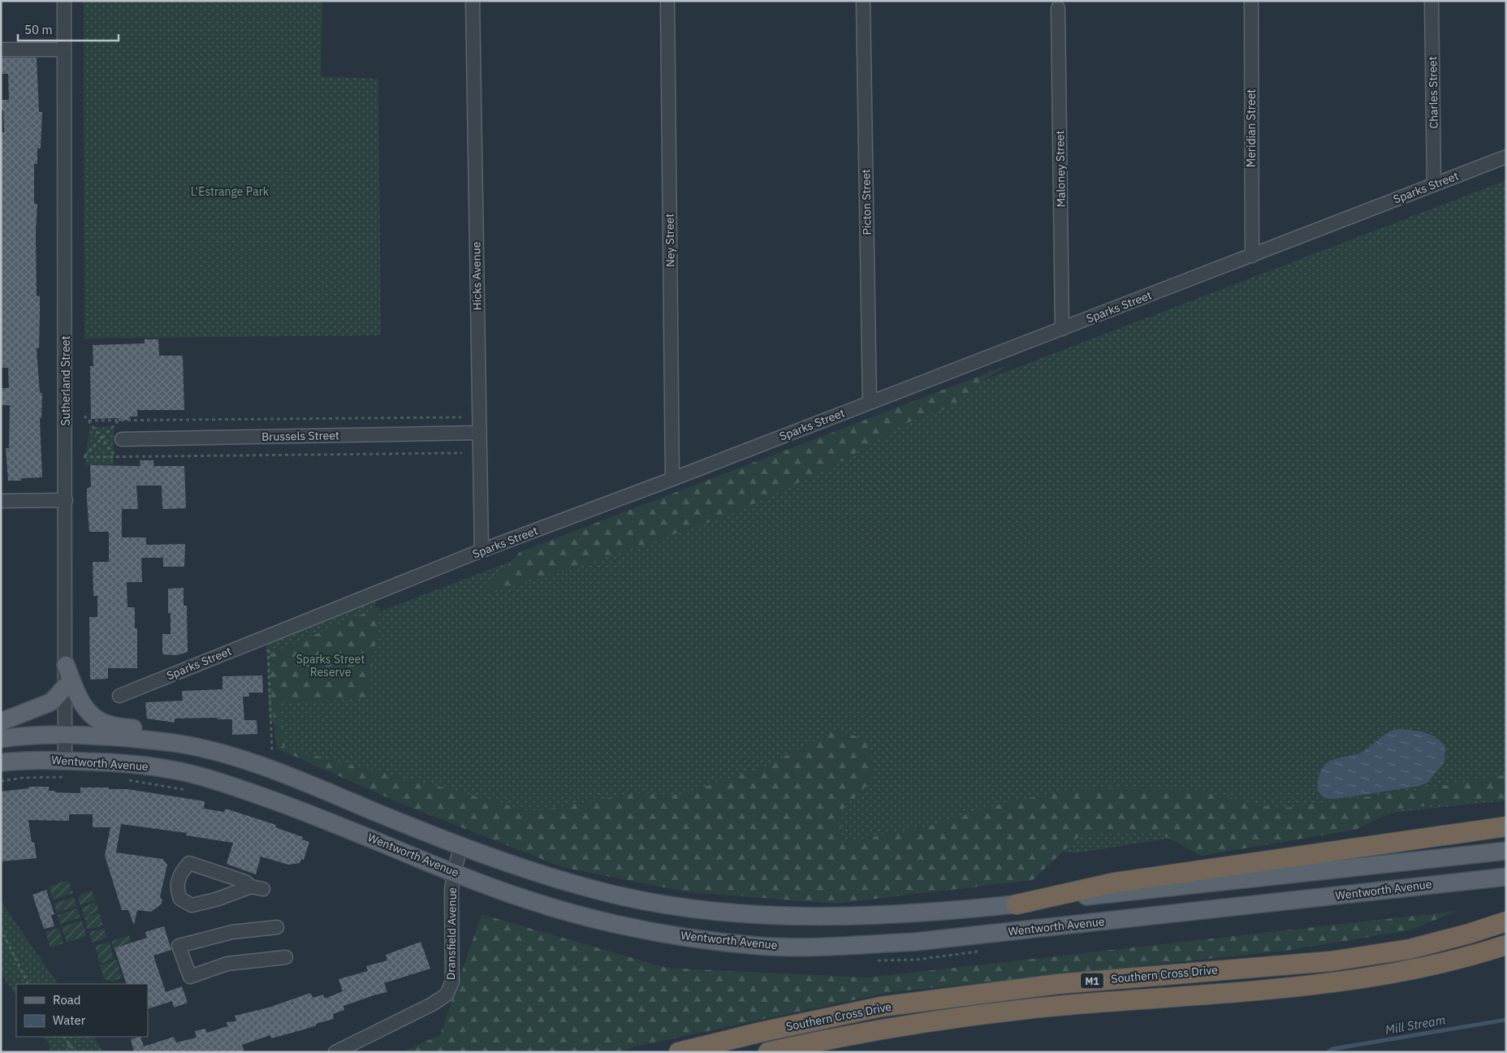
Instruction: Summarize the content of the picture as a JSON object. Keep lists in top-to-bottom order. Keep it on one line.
{"streets":{"highway":["Southern Cross Drive","M1"],"main road":["Wentworth Avenue"],"street":["Charles Street","Meridian Street","Maloney Street","Sparks Street","Picton Street","Ney Street","Hicks Avenue","Sutherland Street","Brussels Street","Dransfield Avenue"]},"crossings":[["Charles Street","Sparks Street"],["Meridian Street","Sparks Street"],["Maloney Street","Sparks Street"],["Sparks Street","Picton Street"],["Sparks Street","Ney Street"],["Sparks Street","Hicks Avenue"],["Hicks Avenue","Brussels Street"],["Sutherland Street","Wentworth Avenue"],["Wentworth Avenue","Dransfield Avenue"]],"water":["Mill Stream"],"parks":["L'Estrange Park","Sparks Street Reserve"],"legend":["Road","Water"],"scale_bar":"50 m"}
